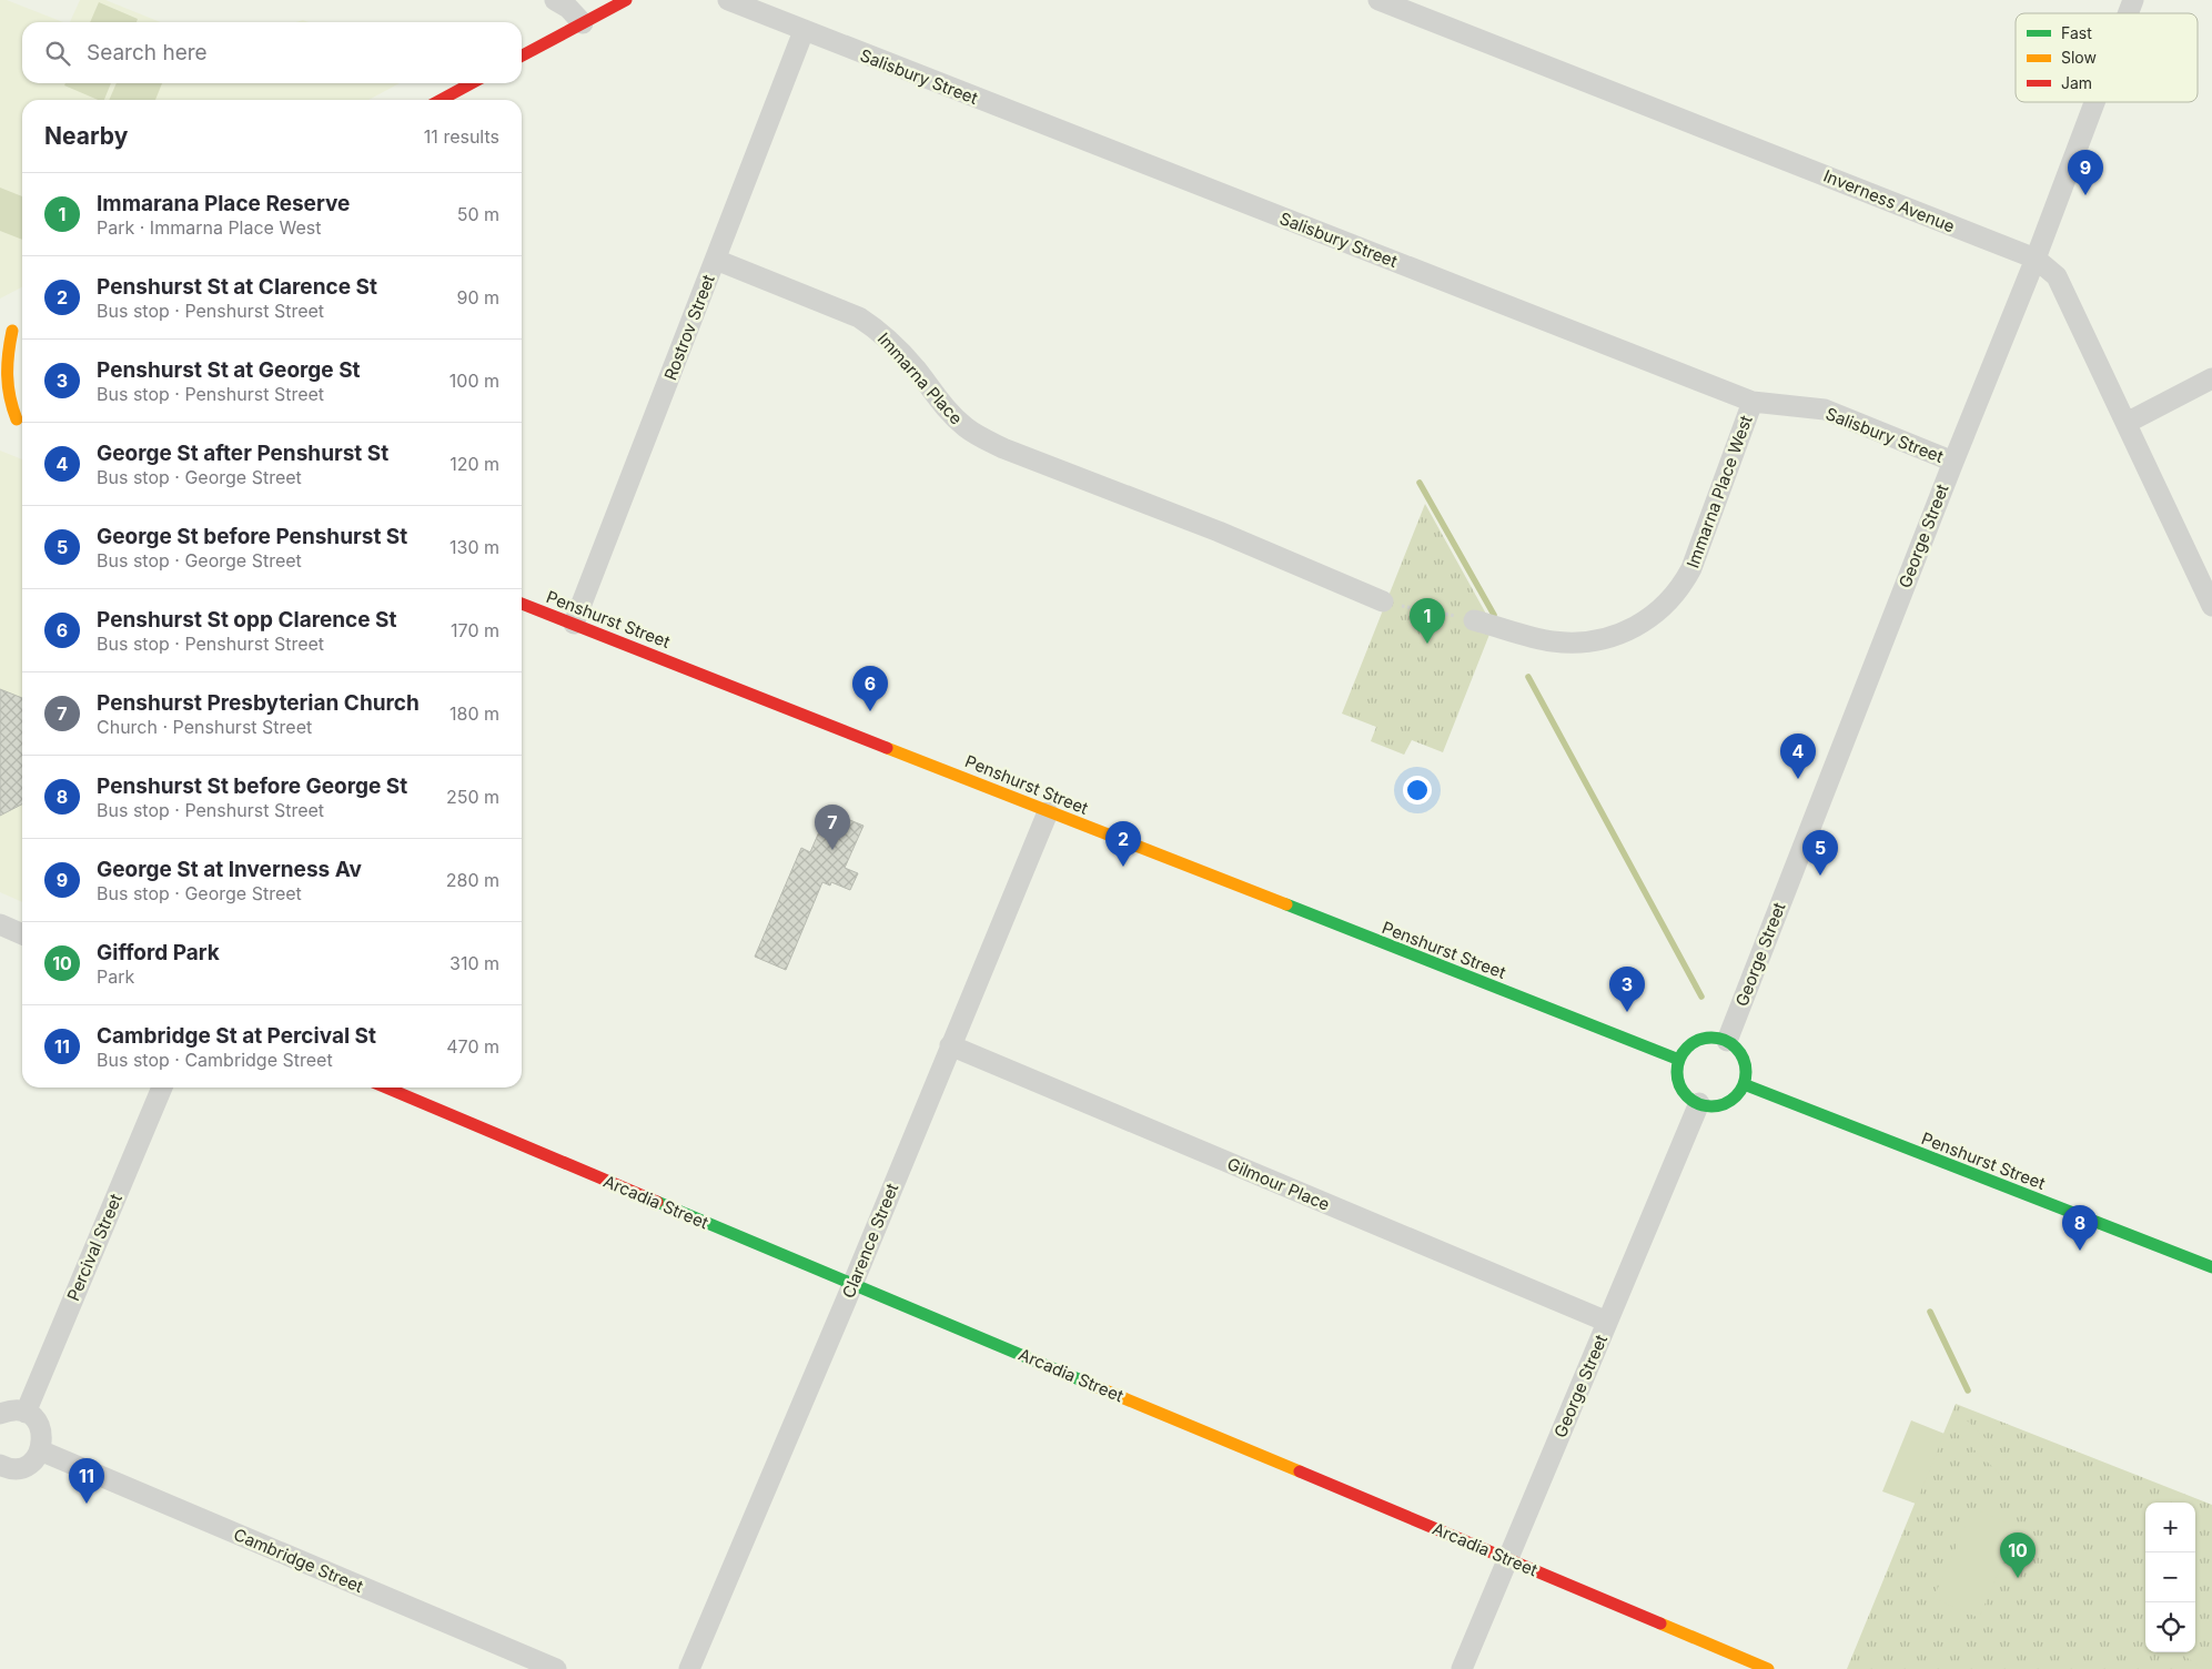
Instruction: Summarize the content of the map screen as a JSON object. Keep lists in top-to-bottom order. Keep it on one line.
{"streets":{"main road":["Penshurst Street","Arcadia Street"],"street":["Salisbury Street","Inverness Avenue","Rostrov Street","Immarna Place","Immarna Place West","George Street","Gilmour Place","Clarence Street","Percival Street","Cambridge Street"]},"crossings":[["Salisbury Street","Rostrov Street"],["Salisbury Street","Immarna Place West"],["Salisbury Street","George Street"],["Inverness Avenue","George Street"],["Rostrov Street","Immarna Place"],["Rostrov Street","Penshurst Street"],["George Street","Penshurst Street"],["George Street","Gilmour Place"],["George Street","Arcadia Street"],["Penshurst Street","Clarence Street"],["Gilmour Place","Clarence Street"],["Arcadia Street","Clarence Street"]],"legend":["Fast","Slow","Jam"],"page":{"search":"Search here","heading":["Nearby","11 results"],"pins":["9","1","6","4","7","2","5","3","8","11","10"],"list":[{"mark":"1","name":"Immarana Place Reserve","note":"Park · Immarna Place West","value":"50 m"},{"mark":"2","name":"Penshurst St at Clarence St","note":"Bus stop · Penshurst Street","value":"90 m"},{"mark":"3","name":"Penshurst St at George St","note":"Bus stop · Penshurst Street","value":"100 m"},{"mark":"4","name":"George St after Penshurst St","note":"Bus stop · George Street","value":"120 m"},{"mark":"5","name":"George St before Penshurst St","note":"Bus stop · George Street","value":"130 m"},{"mark":"6","name":"Penshurst St opp Clarence St","note":"Bus stop · Penshurst Street","value":"170 m"},{"mark":"7","name":"Penshurst Presbyterian Church","note":"Church · Penshurst Street","value":"180 m"},{"mark":"8","name":"Penshurst St before George St","note":"Bus stop · Penshurst Street","value":"250 m"},{"mark":"9","name":"George St at Inverness Av","note":"Bus stop · George Street","value":"280 m"},{"mark":"10","name":"Gifford Park","note":"Park","value":"310 m"},{"mark":"11","name":"Cambridge St at Percival St","note":"Bus stop · Cambridge Street","value":"470 m"}],"map_buttons":["+","−"]}}
